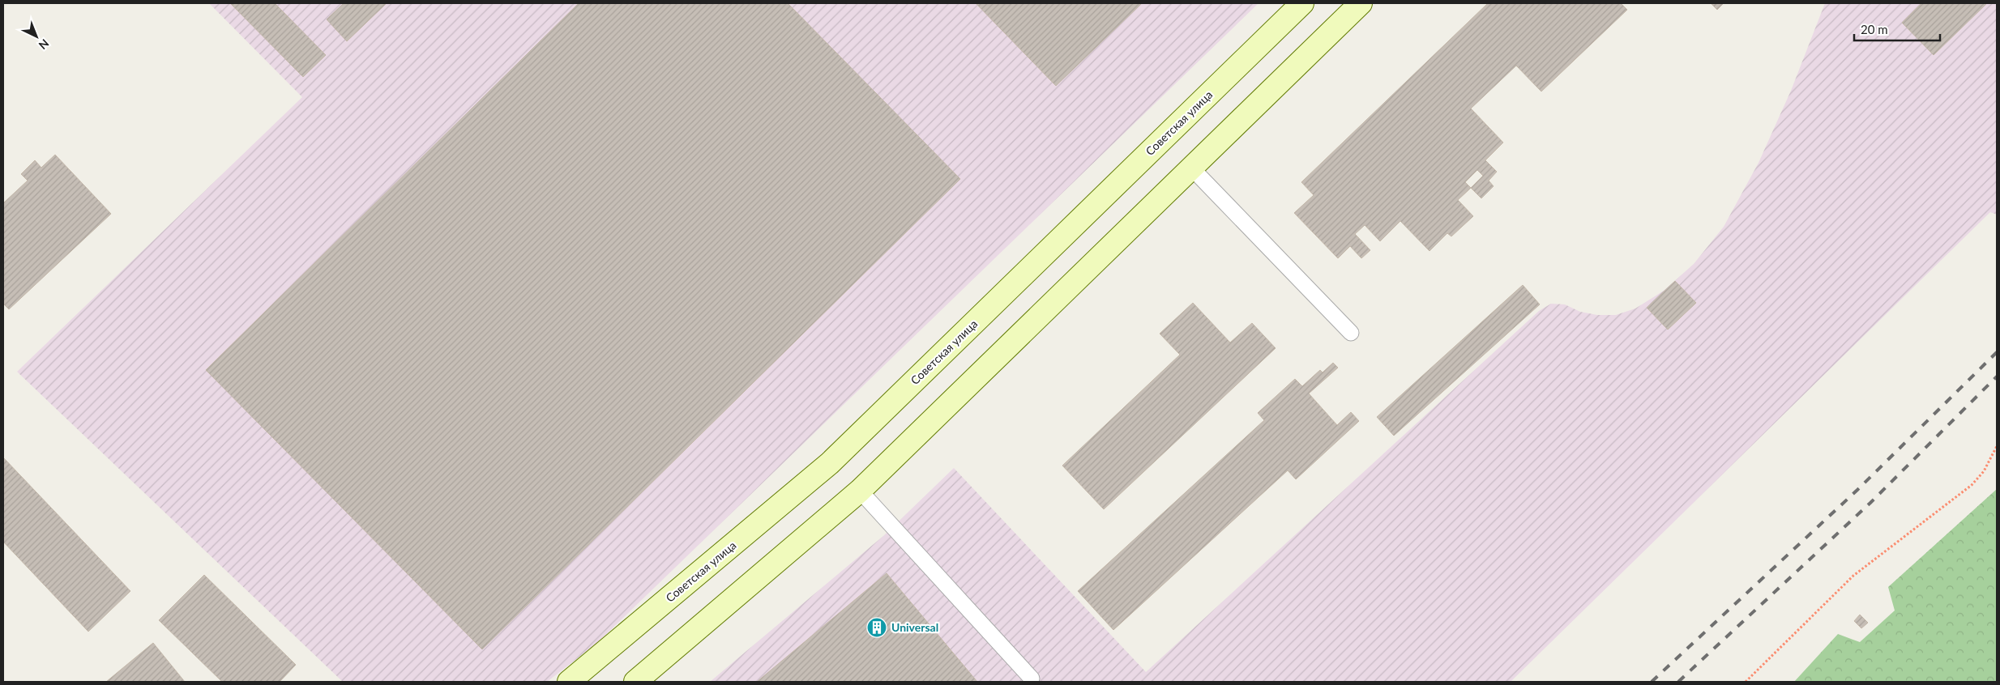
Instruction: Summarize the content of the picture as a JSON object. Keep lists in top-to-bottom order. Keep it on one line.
{"streets":{"main road":["Советская улица"]},"places":{"building":["Universal"]},"scale_bar":"20 m","north":"bottom right"}
